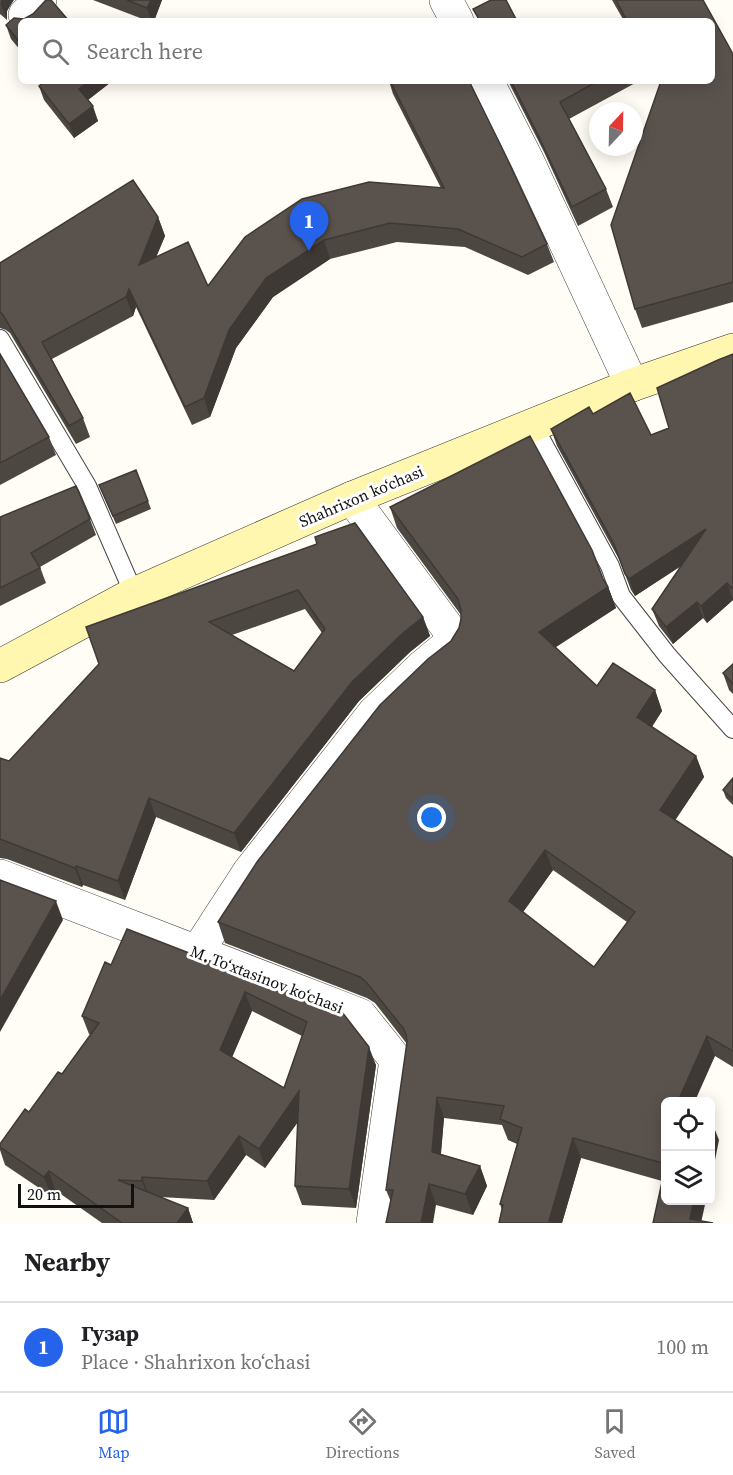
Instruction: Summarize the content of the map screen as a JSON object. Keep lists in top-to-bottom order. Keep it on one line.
{"streets":{"street":["Shahrixon koʻchasi","M. Toʻxtasinov koʻchasi"]},"scale_bar":"20 m","north":"top","page":{"search":"Search here","pins":"1","scale":"20 m","heading":"Nearby","list":[{"mark":"1","name":"Гузар","note":"Place · Shahrixon koʻchasi","value":"100 m"}],"nav":["Map","Directions","Saved"]}}
